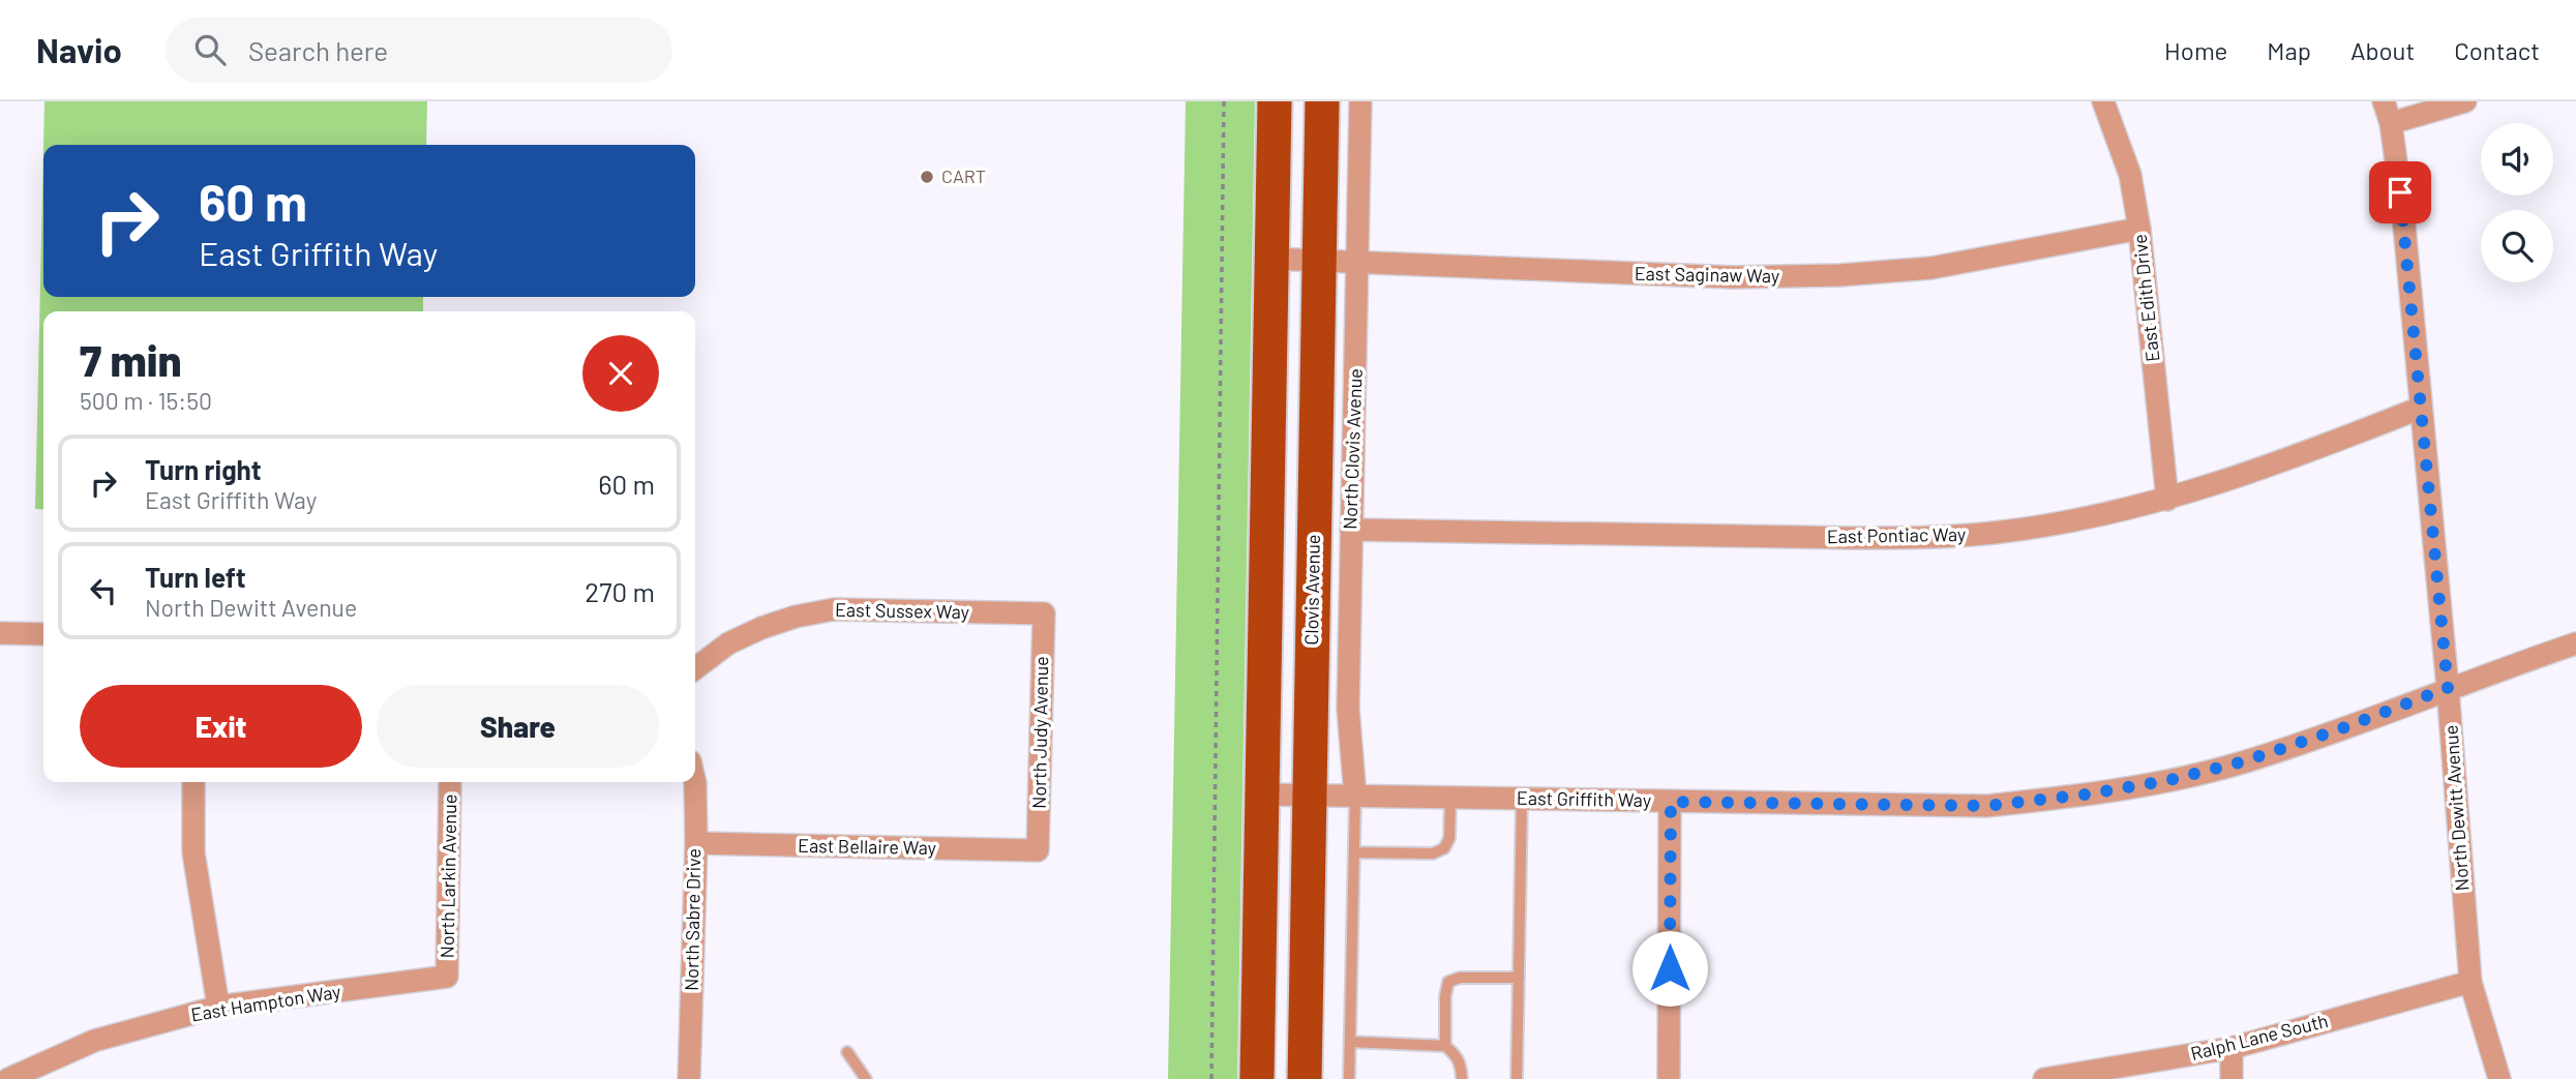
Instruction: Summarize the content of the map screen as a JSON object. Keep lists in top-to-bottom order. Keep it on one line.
{"streets":{"main road":["Clovis Avenue"],"street":["East Saginaw Way","East Edith Drive","North Clovis Avenue","East Pontiac Way","East Sussex Way","North Judy Avenue","East Griffith Way","North Dewitt Avenue","East Bellaire Way","North Larkin Avenue","North Sabre Drive","East Hampton Way","Ralph Lane South"]},"crossings":[["East Saginaw Way","East Edith Drive"],["East Saginaw Way","North Clovis Avenue"],["East Saginaw Way","Clovis Avenue"],["East Edith Drive","East Pontiac Way"],["North Clovis Avenue","East Pontiac Way"],["North Clovis Avenue","East Griffith Way"],["East Pontiac Way","North Dewitt Avenue"],["Clovis Avenue","East Griffith Way"],["East Sussex Way","North Judy Avenue"],["North Judy Avenue","East Bellaire Way"],["East Griffith Way","North Dewitt Avenue"],["North Dewitt Avenue","Ralph Lane South"],["East Bellaire Way","North Sabre Drive"],["North Larkin Avenue","East Hampton Way"]],"places":["CART"],"page":{"header":"Navio","search":"Search here","nav":["Home","Map","About","Contact"],"turn":["60 m","East Griffith Way"],"heading":["7 min","500 m · 15:50"],"list":[{"name":"Turn right","note":"East Griffith Way","value":"60 m"},{"name":"Turn left","note":"North Dewitt Avenue","value":"270 m"}],"buttons":["Exit","Share"]}}
